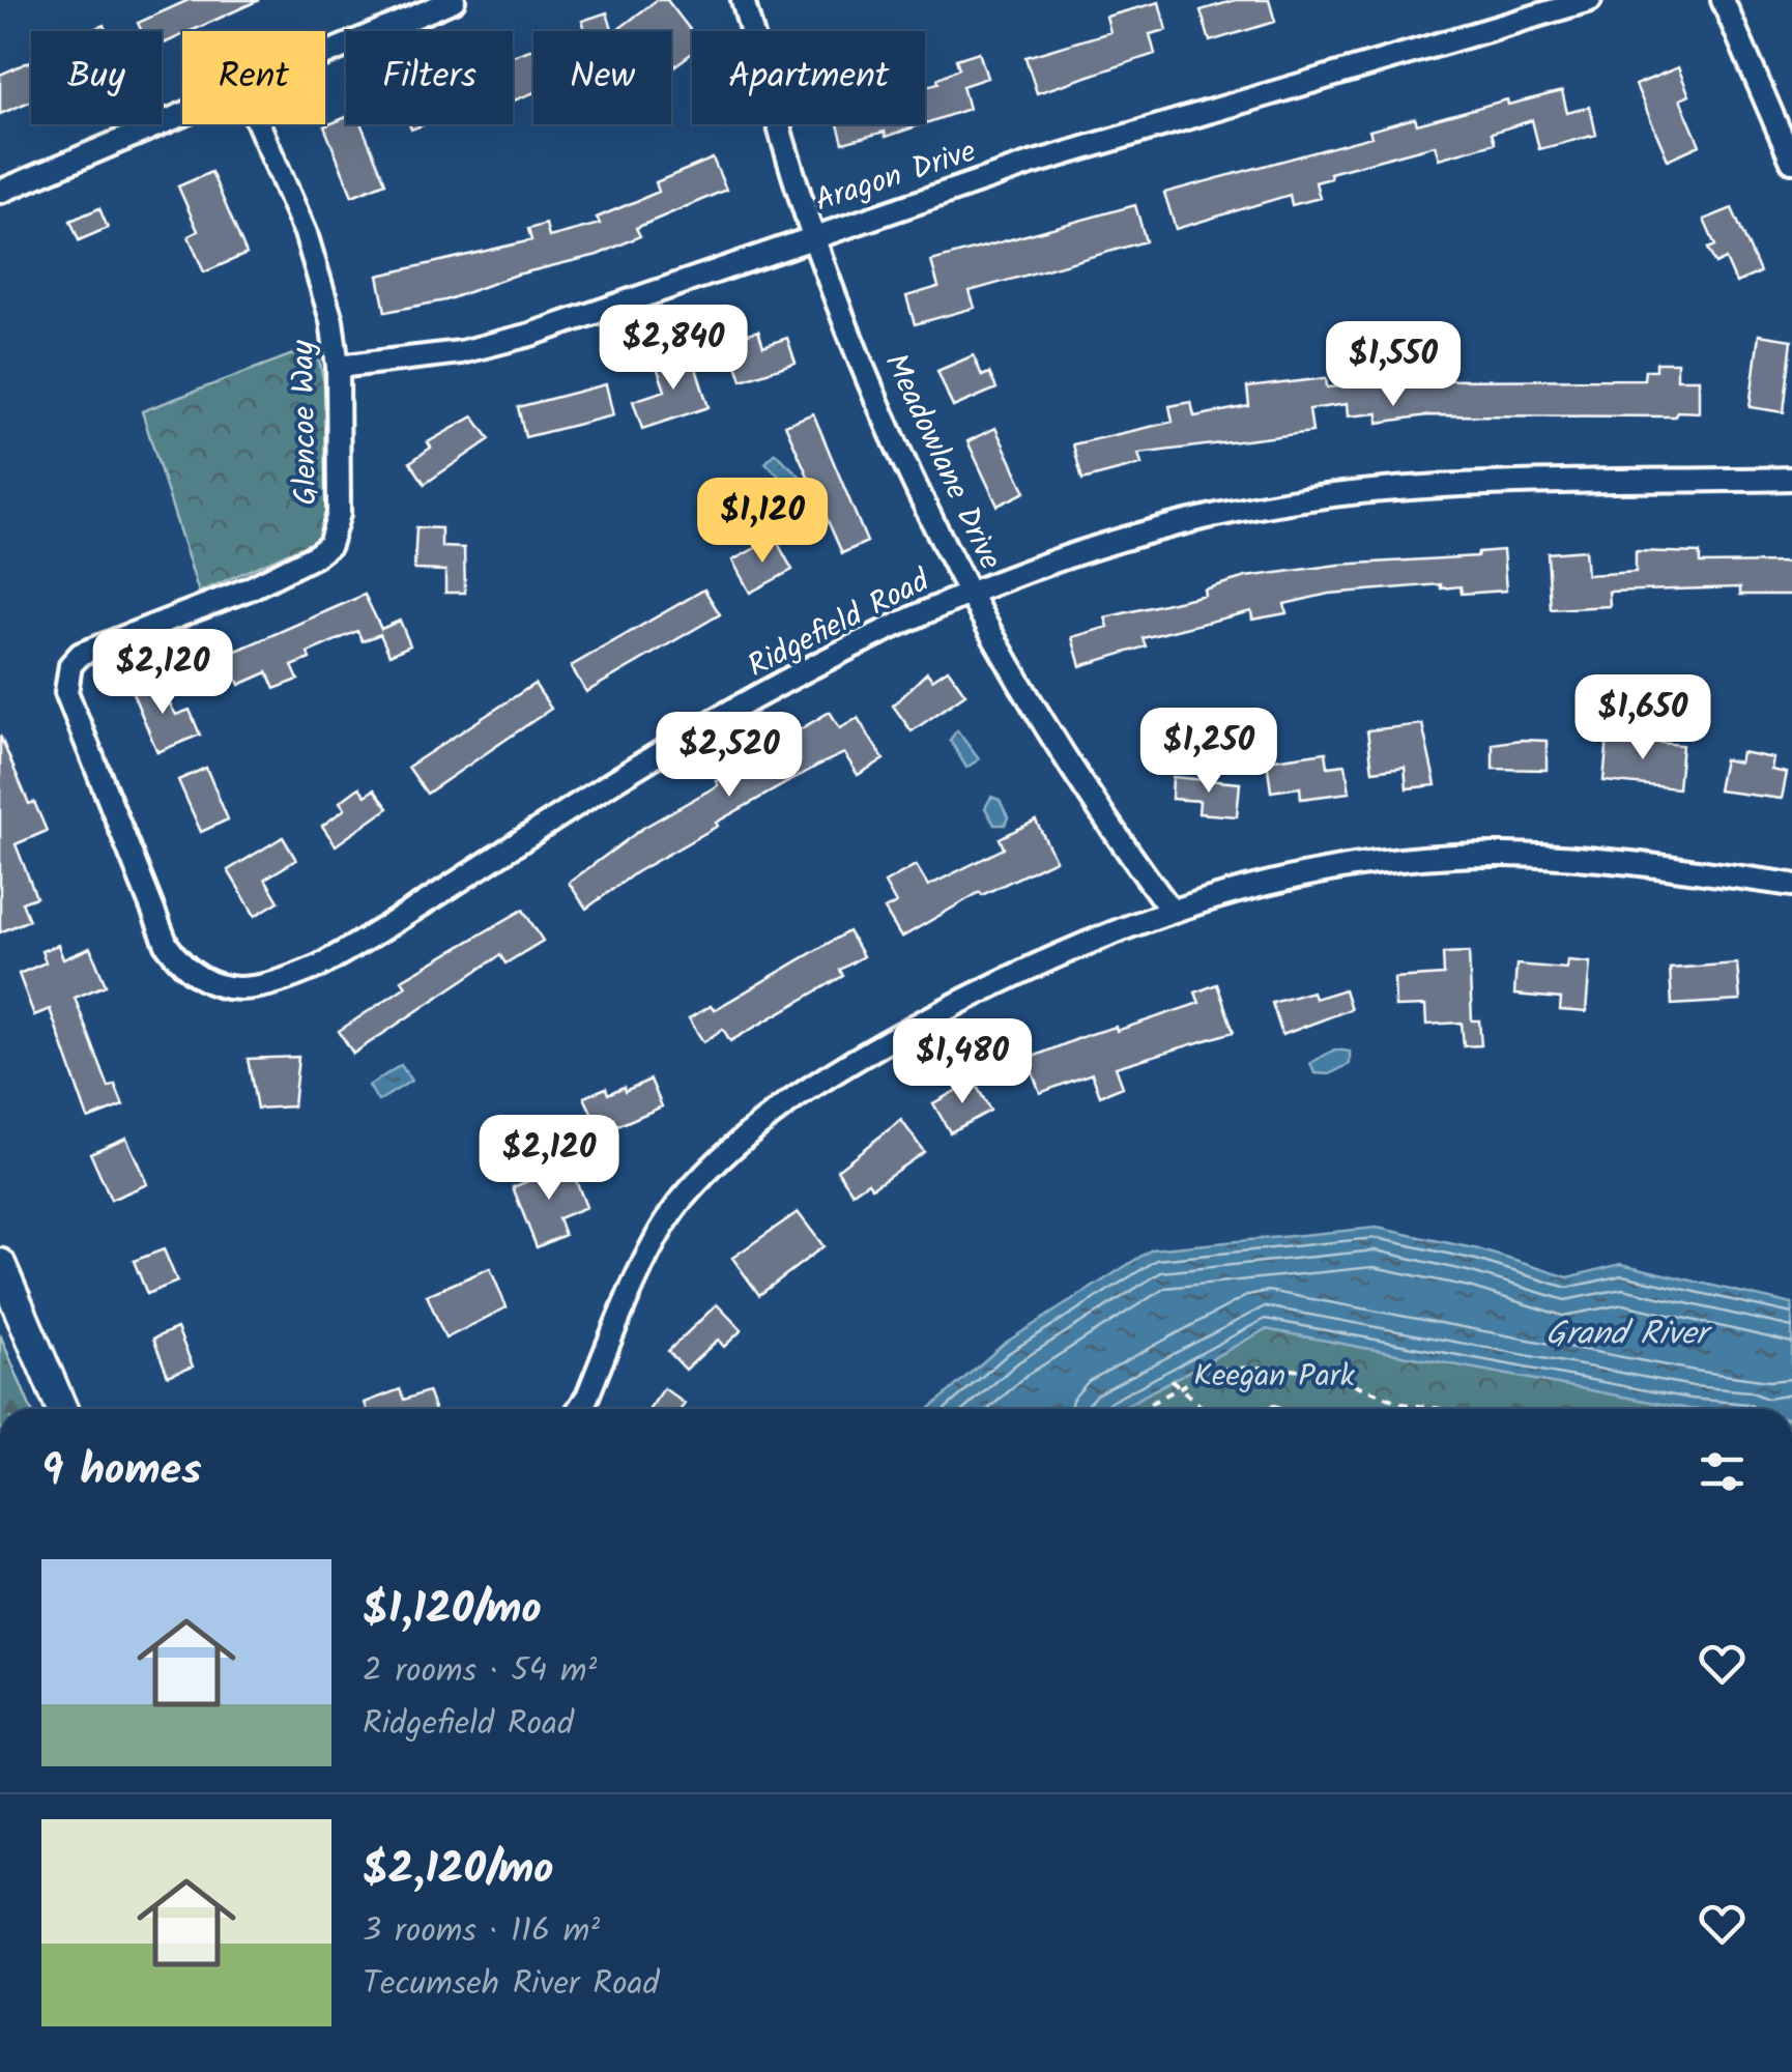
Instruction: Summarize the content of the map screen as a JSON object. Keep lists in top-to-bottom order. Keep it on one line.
{"streets":{"street":["Aragon Drive","Glencoe Way","Meadowlane Drive","Ridgefield Road"]},"crossings":[["Aragon Drive","Glencoe Way"],["Aragon Drive","Meadowlane Drive"],["Glencoe Way","Ridgefield Road"],["Meadowlane Drive","Ridgefield Road"]],"water":["Grand River"],"parks":["Keegan Park"],"page":{"chip":["Buy","Rent","Filters","New","Apartment"],"price":["$2,840","$1,550","$1,120","$2,120","$1,650","$1,250","$2,520","$1,480","$2,120"],"heading":"9 homes","list":[{"name":"$1,120/mo","note":"2 rooms · 54 m² · Ridgefield Road"},{"name":"$2,120/mo","note":"3 rooms · 116 m² · Tecumseh River Road"}]}}
